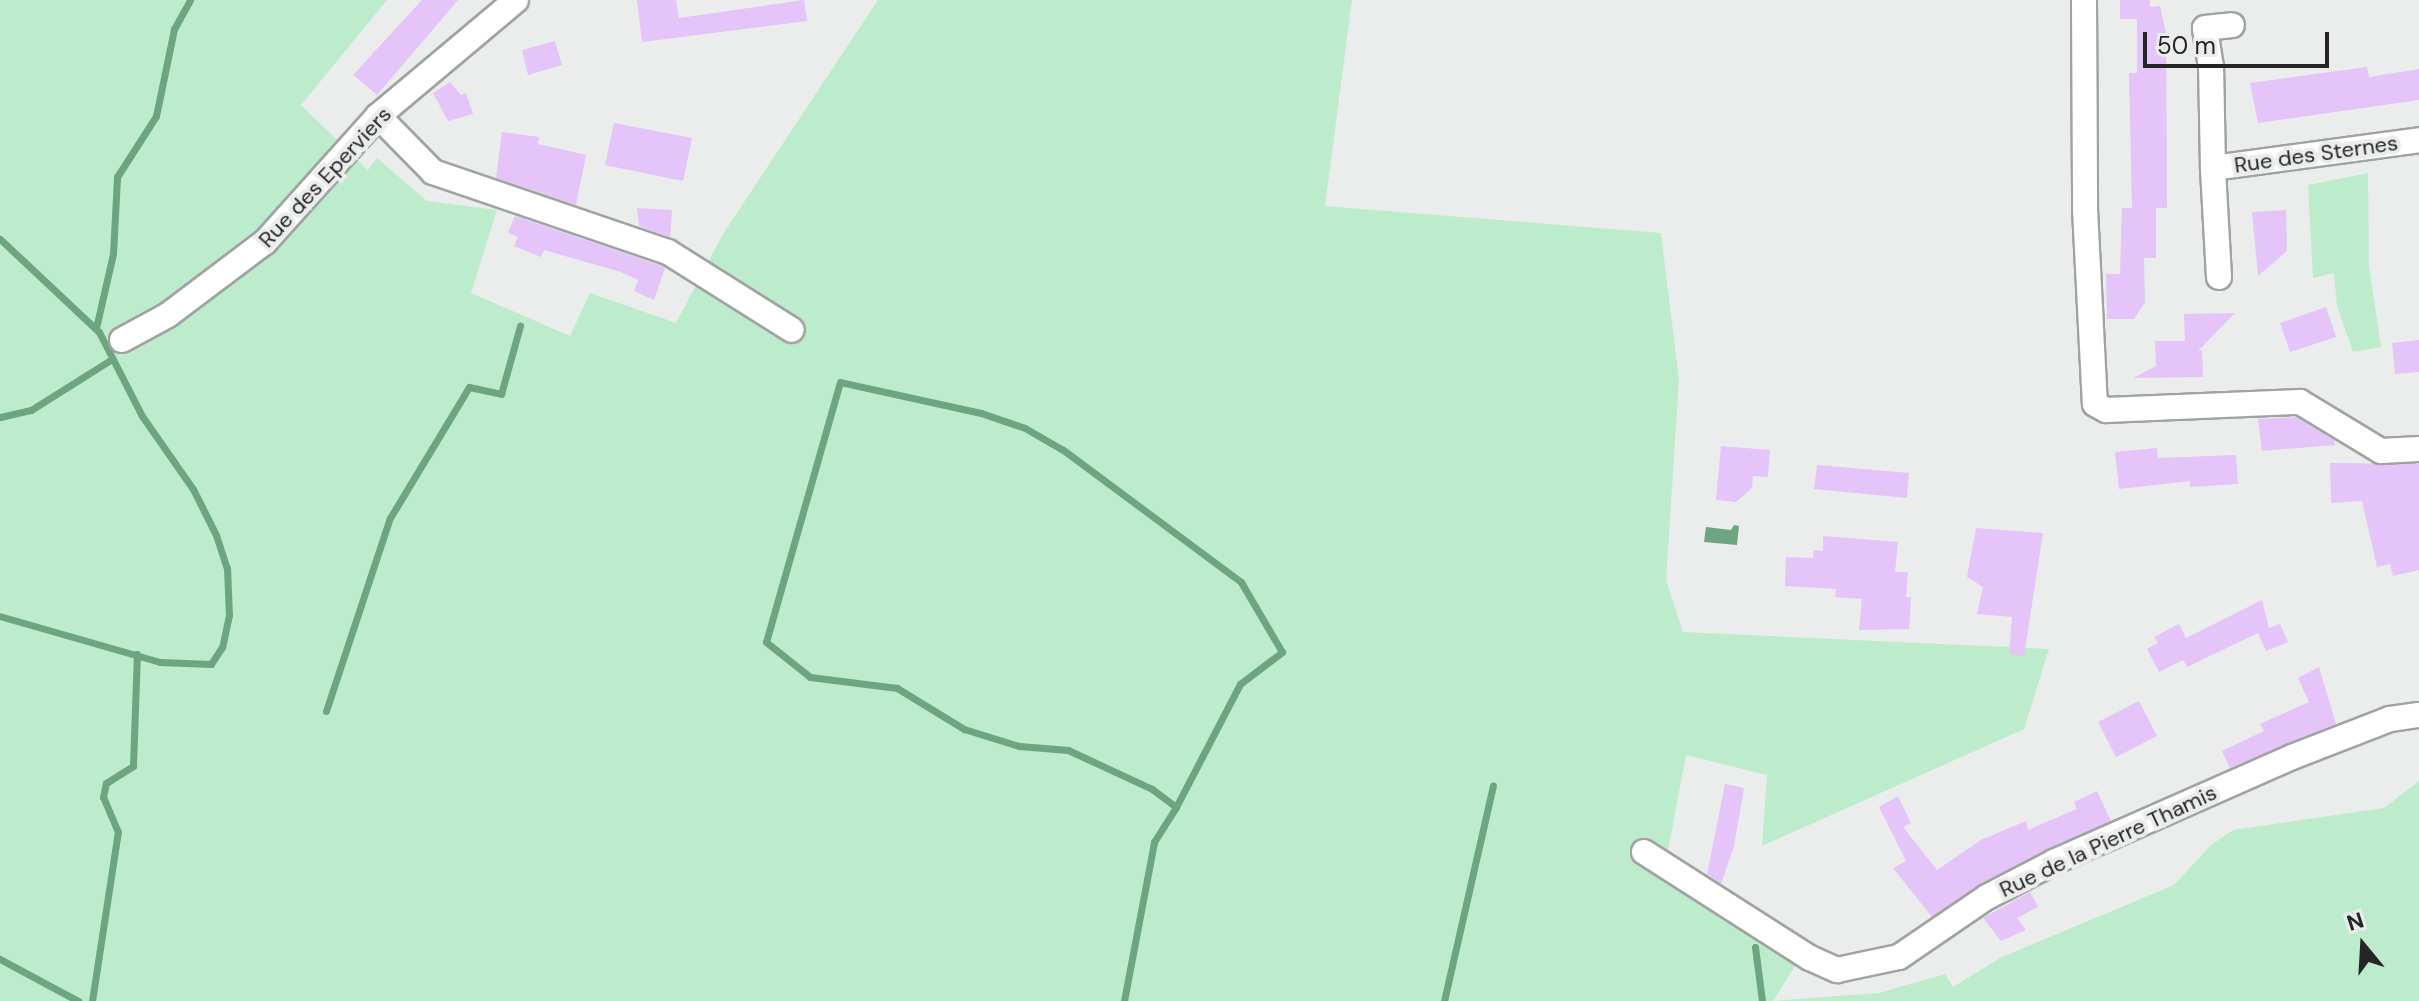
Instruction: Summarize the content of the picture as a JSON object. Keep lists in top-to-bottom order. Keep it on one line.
{"streets":{"street":["Rue des Sternes","Rue des Eperviers","Rue de la Pierre Thamis"]},"scale_bar":"50 m","north":"top"}
